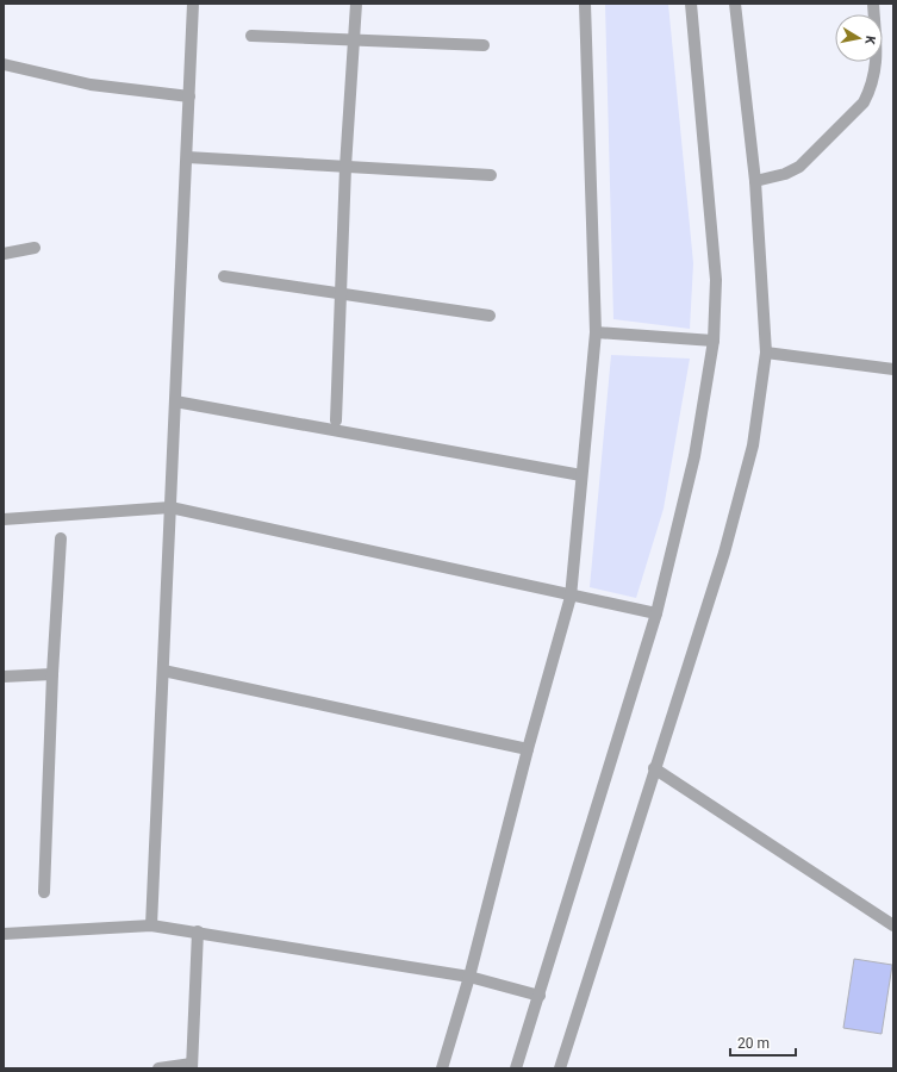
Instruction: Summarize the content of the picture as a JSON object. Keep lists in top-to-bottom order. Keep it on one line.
{"scale_bar":"20 m","north":"right"}
